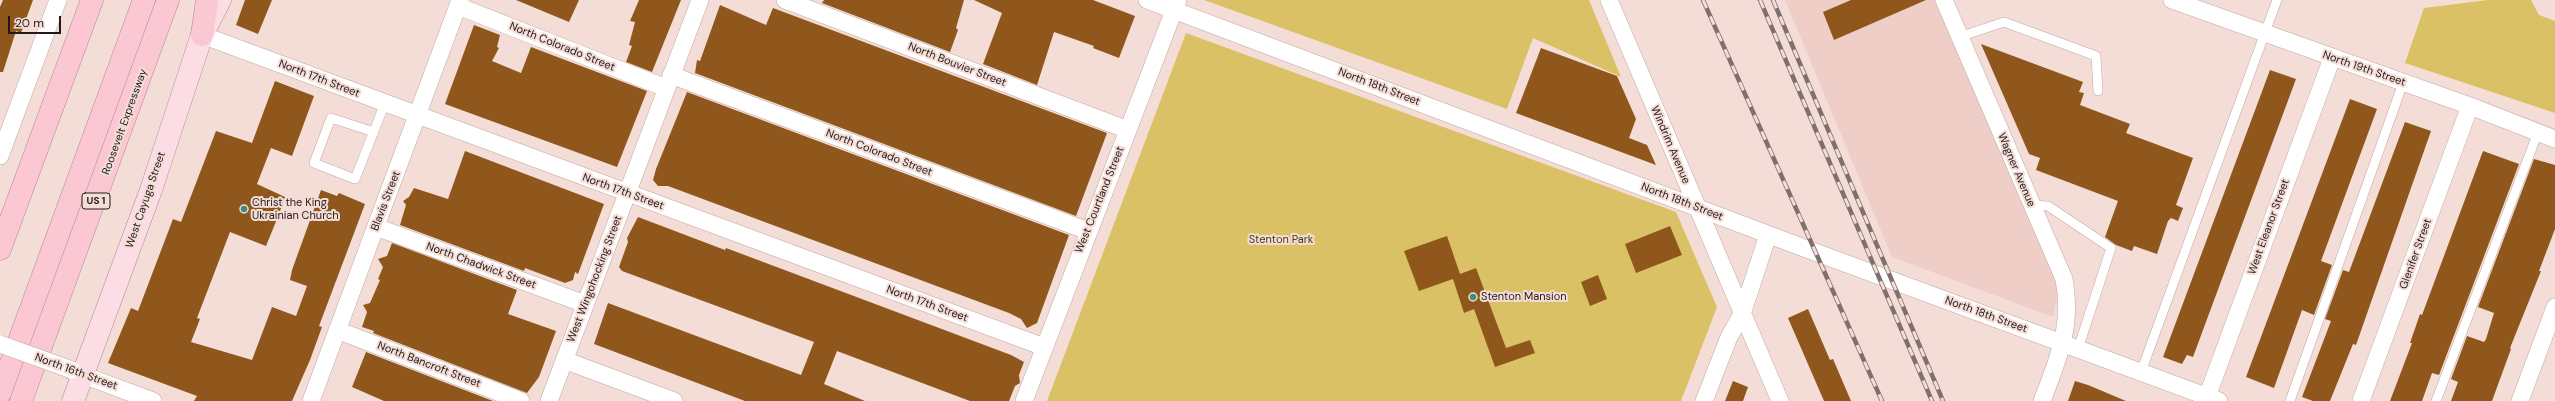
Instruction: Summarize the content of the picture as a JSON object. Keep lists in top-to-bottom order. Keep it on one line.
{"streets":{"highway":["Roosevelt Expressway","US 1"],"main road":["West Cayuga Street"],"street":["North Colorado Street","North Bouvier Street","North 19th Street","North 17th Street","North 18th Street","Windrim Avenue","Wagner Avenue","West Courtland Street","Blavis Street","West Eleanor Street","Glenifer Street","North Chadwick Street","West Wingohocking Street","North Bancroft Street","North 16th Street"]},"crossings":[["North Colorado Street","West Courtland Street"],["North Colorado Street","Blavis Street"],["North Colorado Street","West Wingohocking Street"],["North Bouvier Street","West Courtland Street"],["North 19th Street","West Eleanor Street"],["North 19th Street","Glenifer Street"],["North 17th Street","West Cayuga Street"],["North 17th Street","West Courtland Street"],["North 17th Street","Blavis Street"],["North 17th Street","West Wingohocking Street"],["North 18th Street","Windrim Avenue"],["North 18th Street","Wagner Avenue"],["North 18th Street","West Courtland Street"],["North 18th Street","West Eleanor Street"],["West Cayuga Street","North 16th Street"],["Blavis Street","North Chadwick Street"],["Blavis Street","North Bancroft Street"],["North Chadwick Street","West Wingohocking Street"]],"parks":["Stenton Park"],"places":["Christ the King Ukrainian Church","Stenton Mansion"],"scale_bar":"20 m"}
